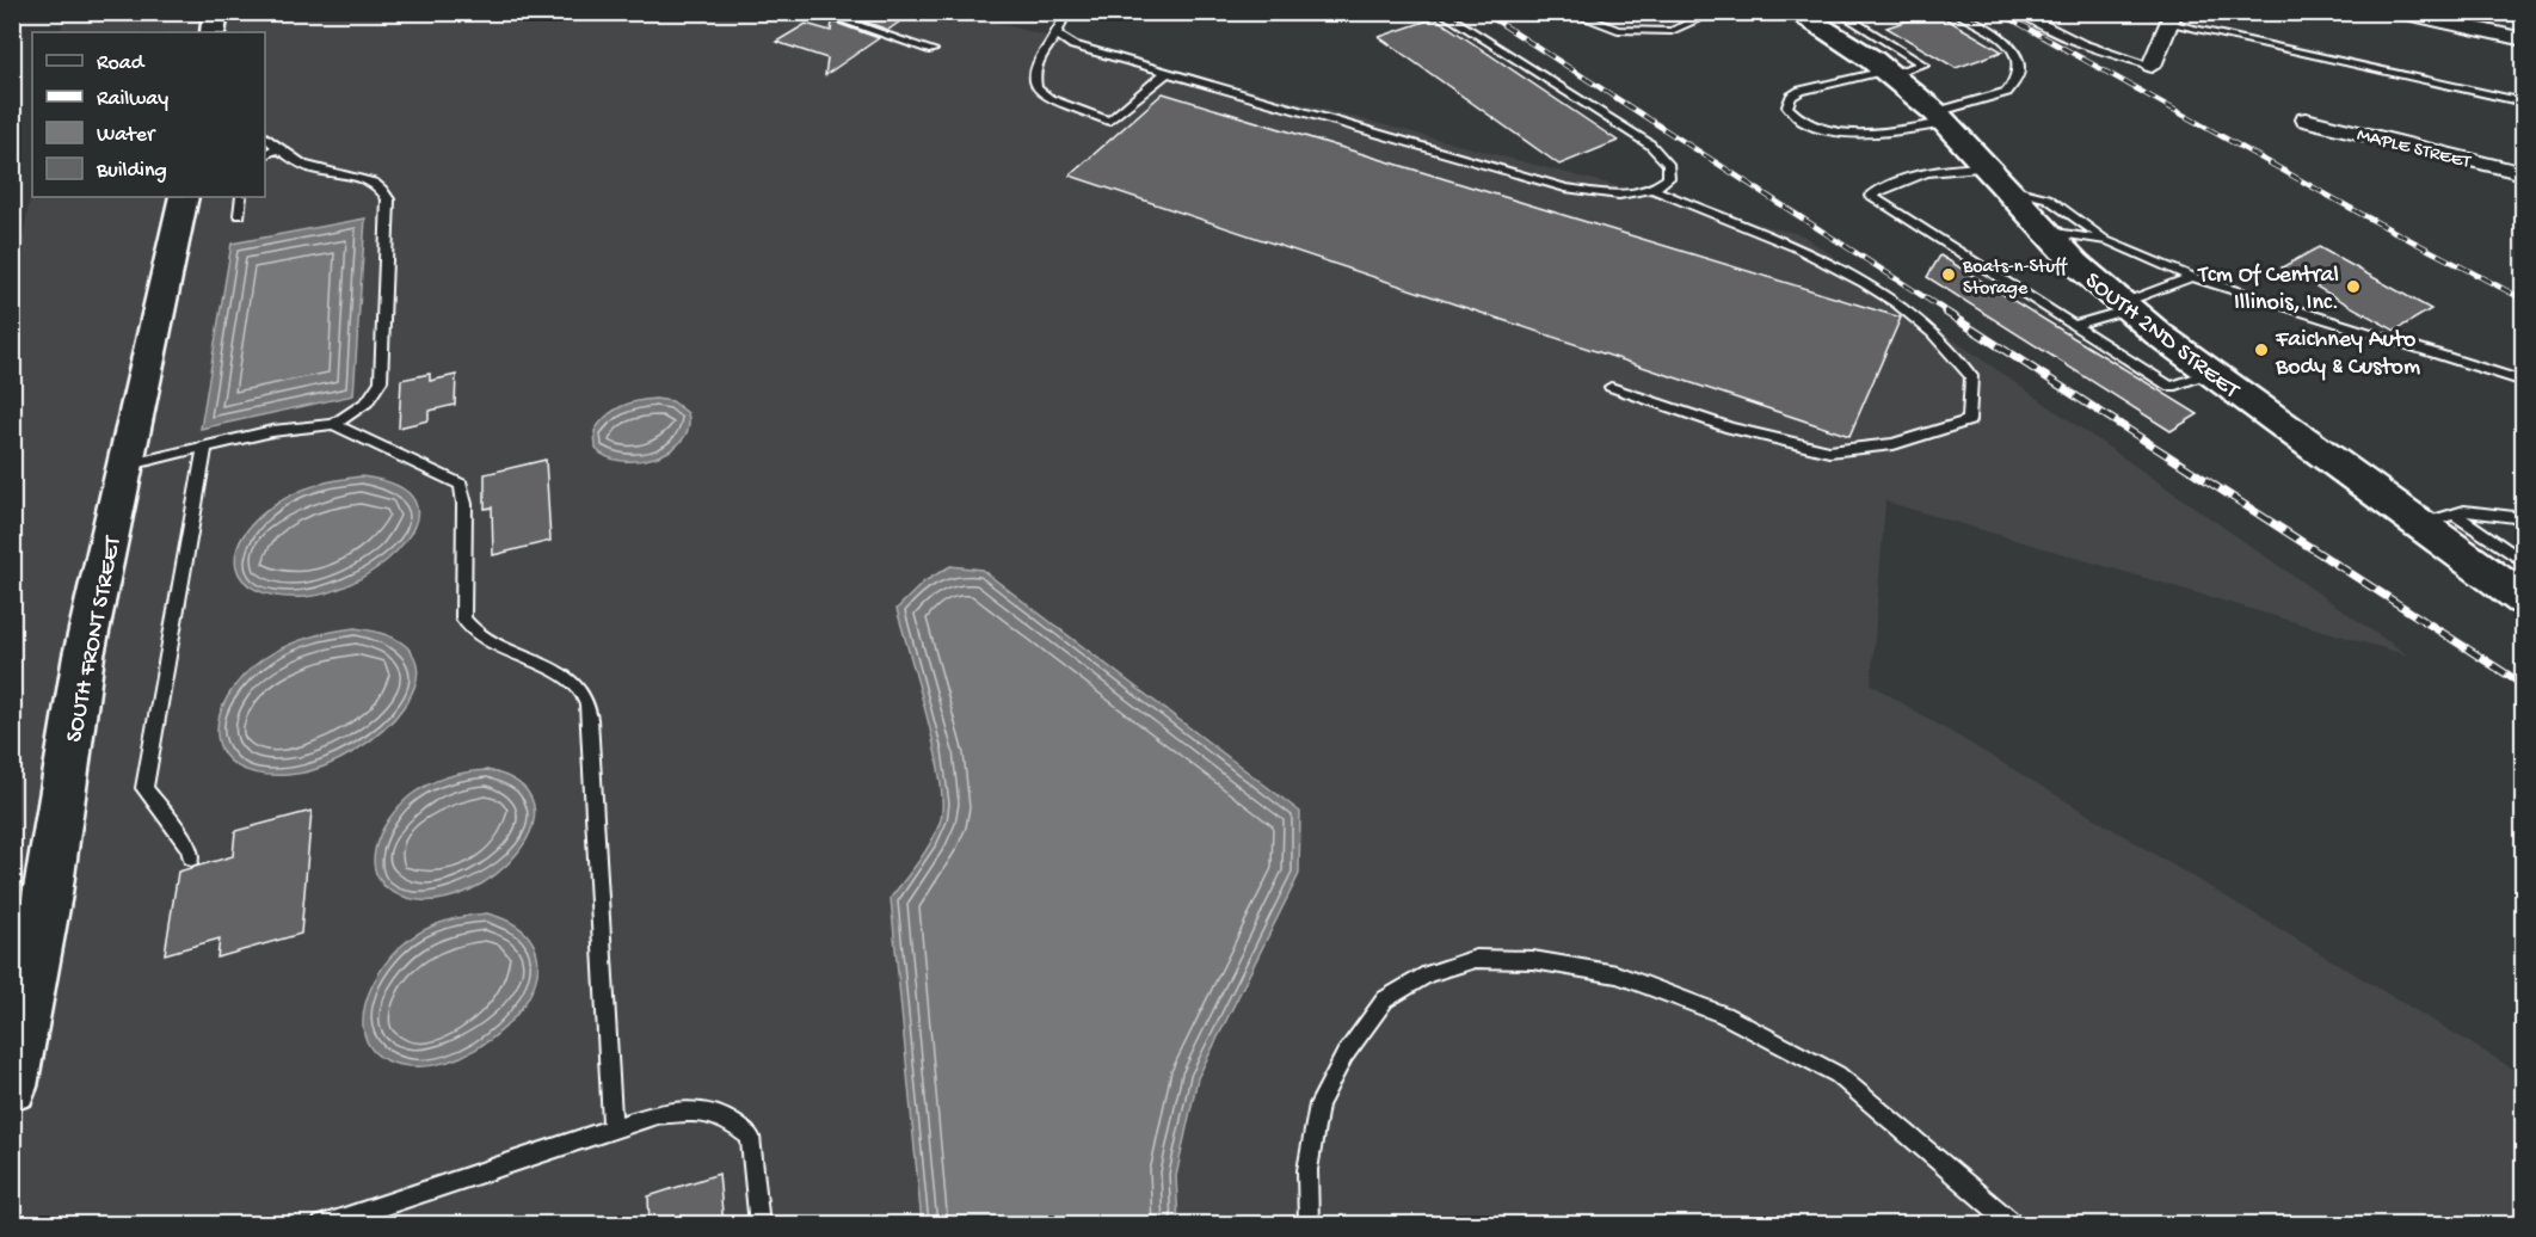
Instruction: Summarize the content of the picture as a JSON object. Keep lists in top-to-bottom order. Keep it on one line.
{"streets":{"street":["MAPLE STREET","SOUTH 2ND STREET","SOUTH FRONT STREET"]},"places":["Boats-n-Stuff Storage","Tcm Of Central Illinois, Inc.","Faichney Auto Body & Custom"],"legend":["Road","Railway","Water","Building"]}
